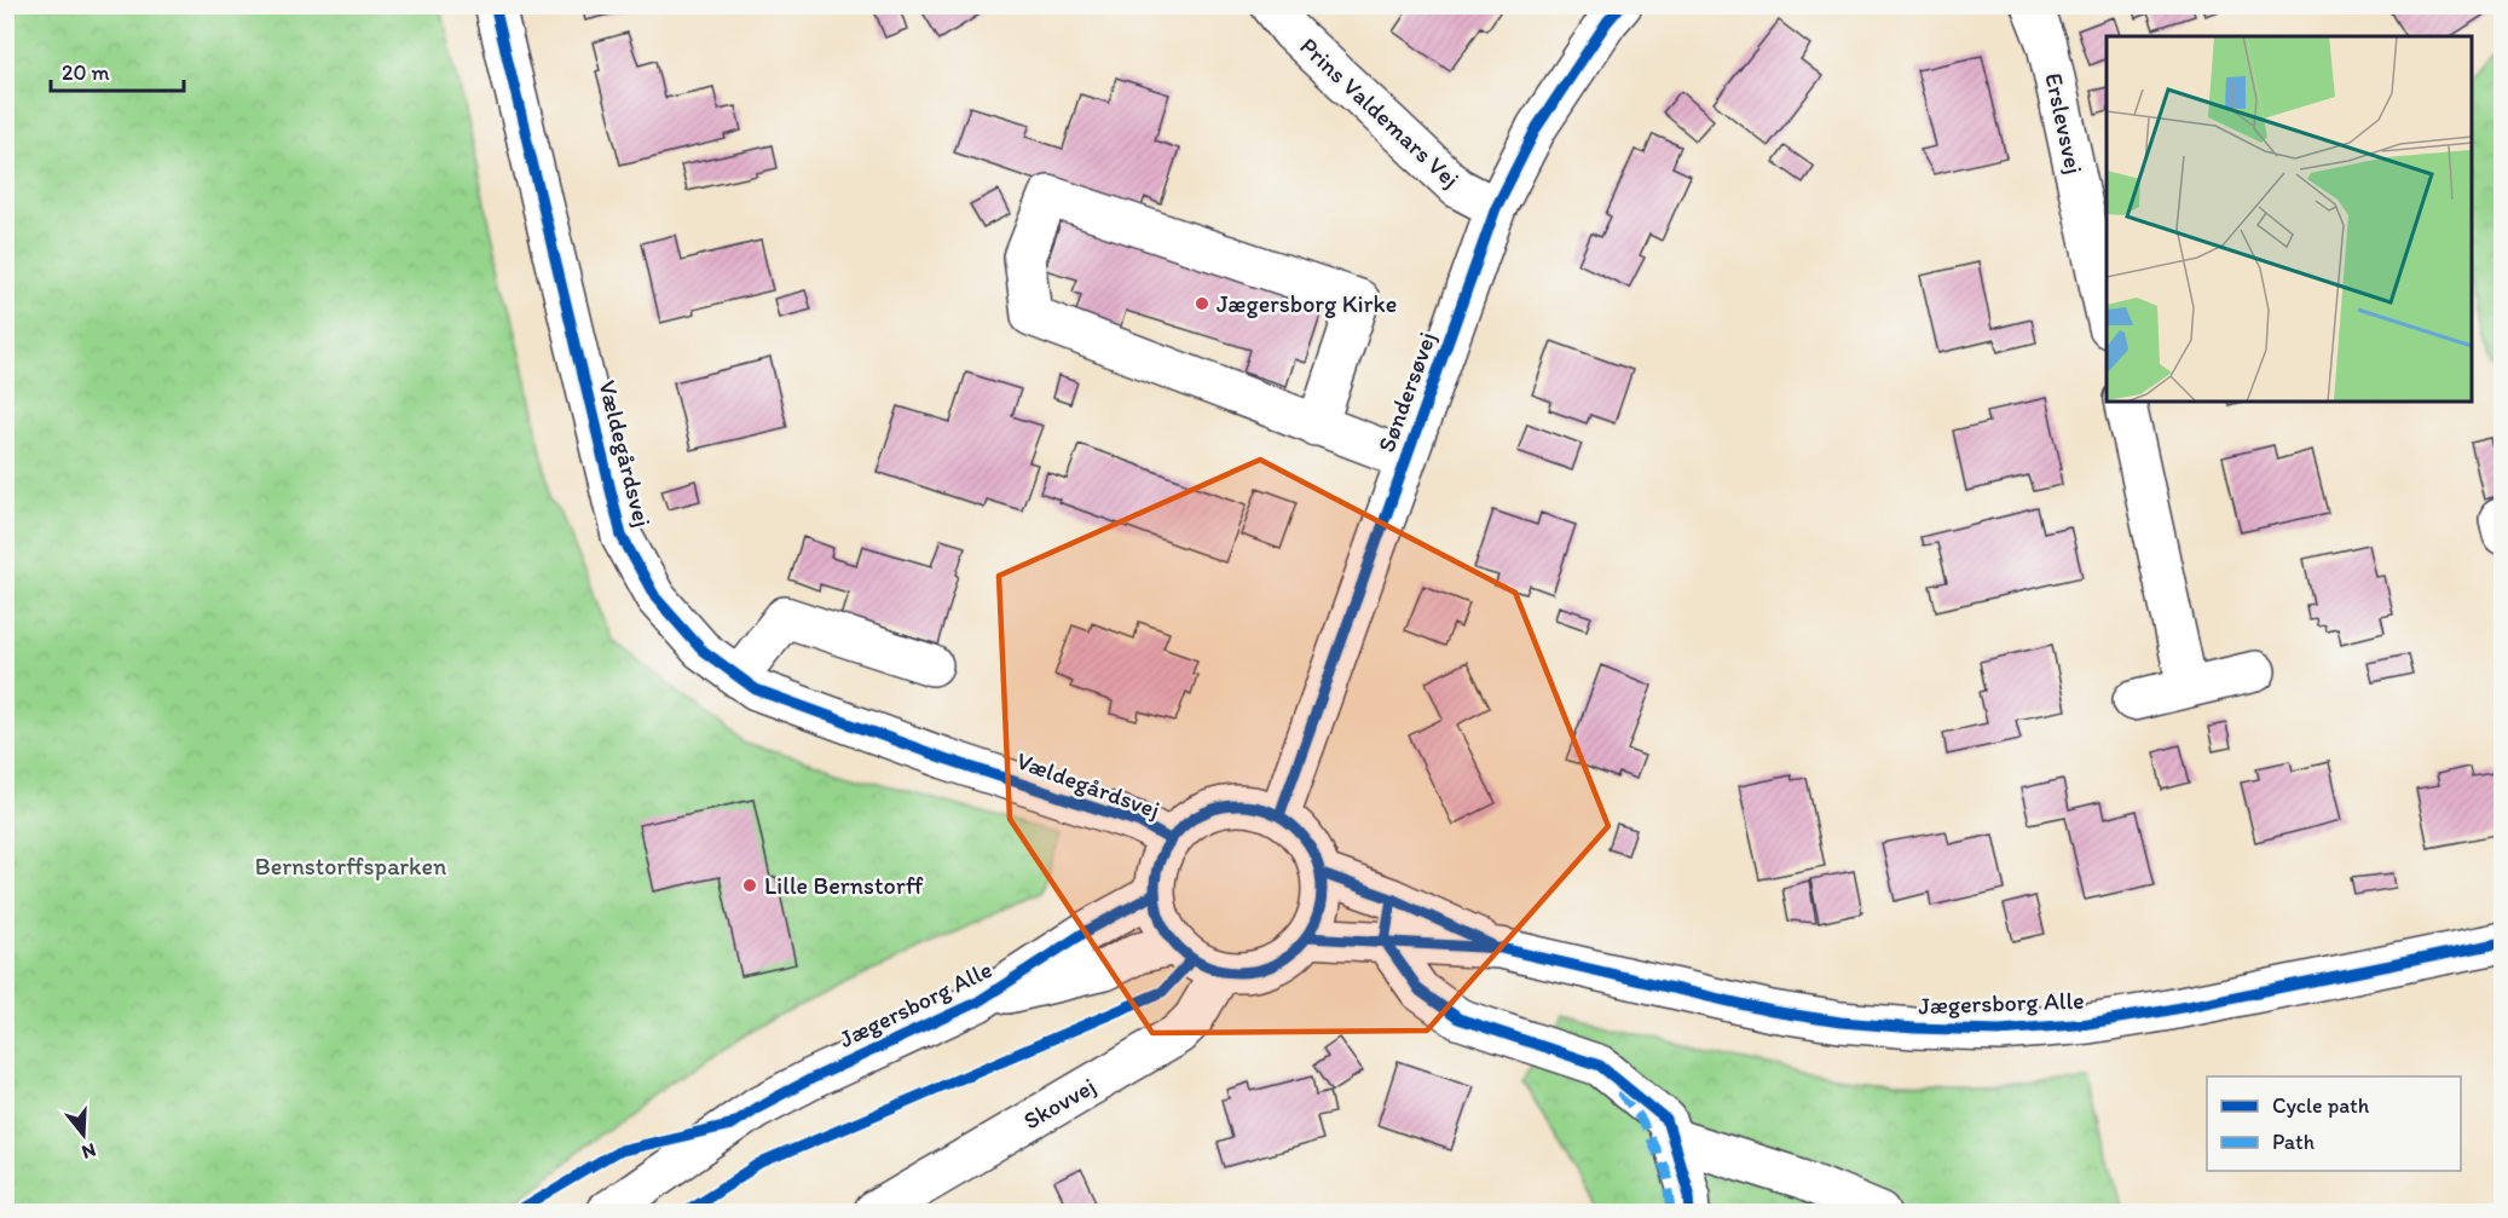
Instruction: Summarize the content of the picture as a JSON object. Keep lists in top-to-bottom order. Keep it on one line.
{"streets":{"street":["Prins Valdemars Vej","Erslevsvej","Søndersøvej","Vældegårdsvej","Jægersborg Alle","Skovvej"]},"crossings":[["Prins Valdemars Vej","Søndersøvej"],["Søndersøvej","Vældegårdsvej"],["Søndersøvej","Jægersborg Alle"],["Søndersøvej","Skovvej"],["Vældegårdsvej","Jægersborg Alle"],["Vældegårdsvej","Skovvej"],["Jægersborg Alle","Skovvej"]],"parks":["Bernstorffsparken"],"places":["Jægersborg Kirke","Lille Bernstorff"],"legend":["Cycle path","Path"],"scale_bar":"20 m","north":"bottom"}
